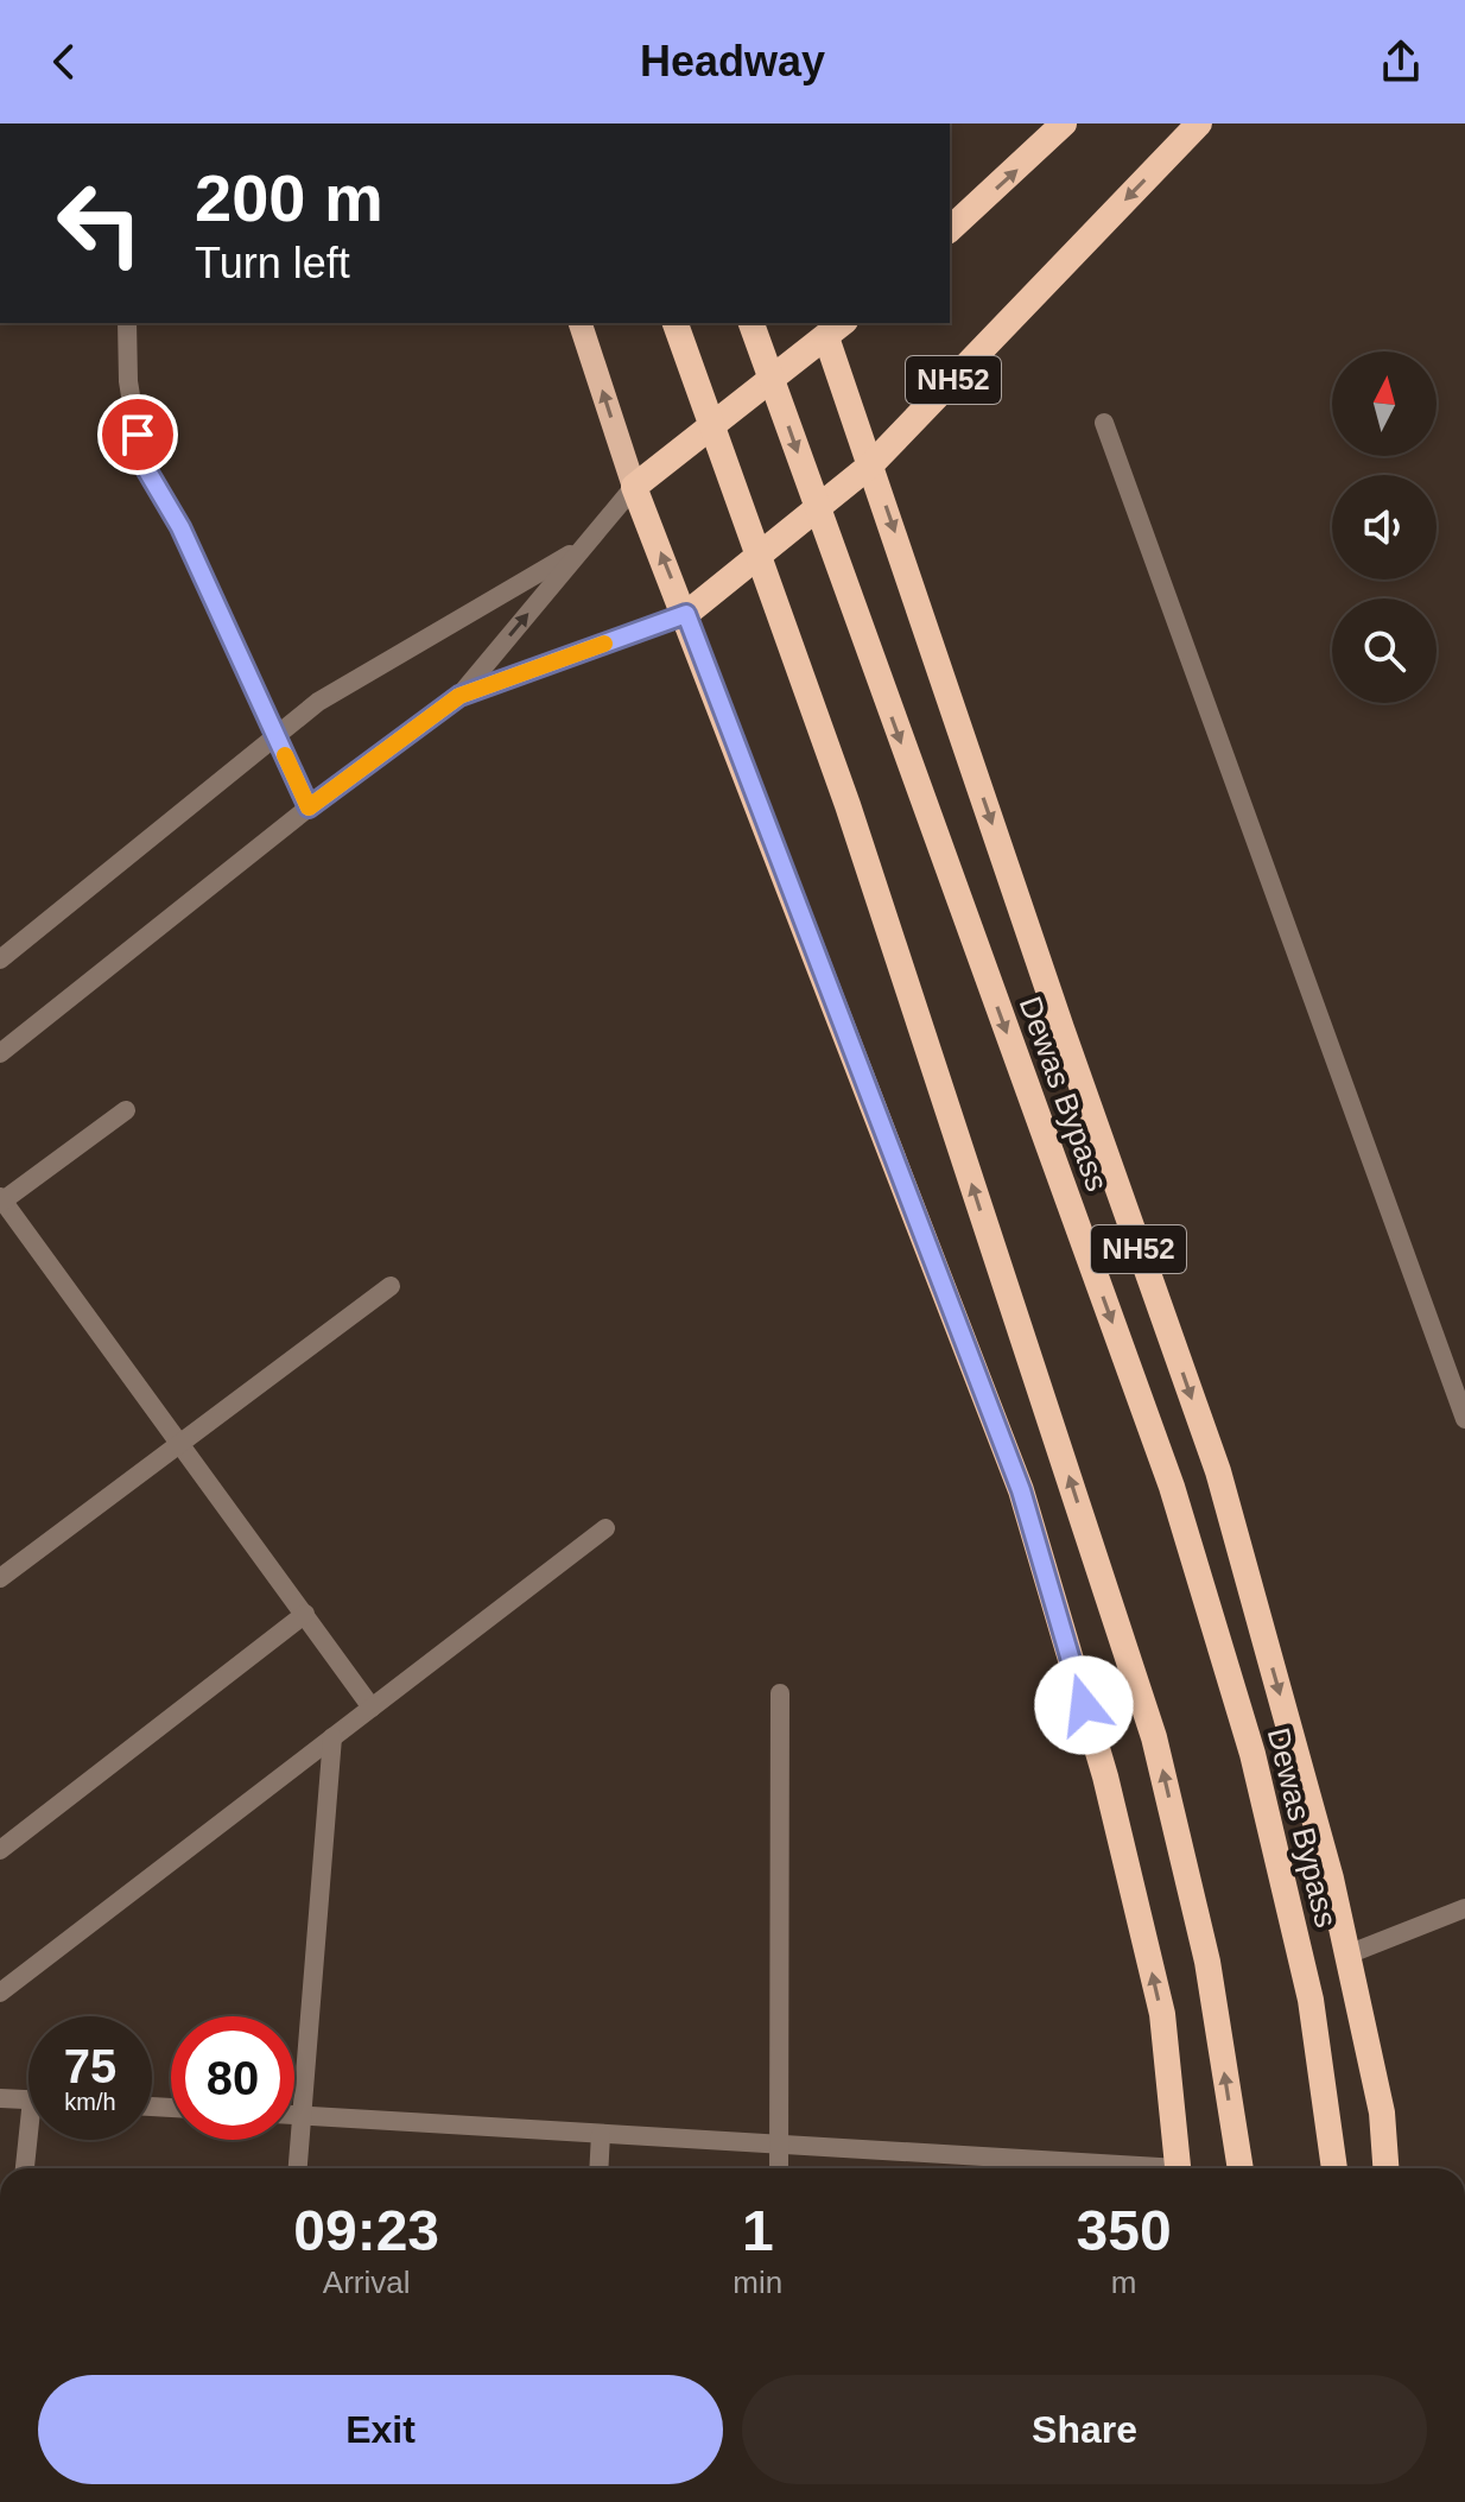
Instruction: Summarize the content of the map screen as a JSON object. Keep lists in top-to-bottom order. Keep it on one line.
{"streets":{"highway":["NH52","Dewas Bypass"]},"north":"top","page":{"header":"Headway","turn":["200 m","Turn left"],"speed":"75 km/h","limit":"80","eta":["09:23","Arrival","1","min","350","m"],"buttons":["Exit","Share"]}}
